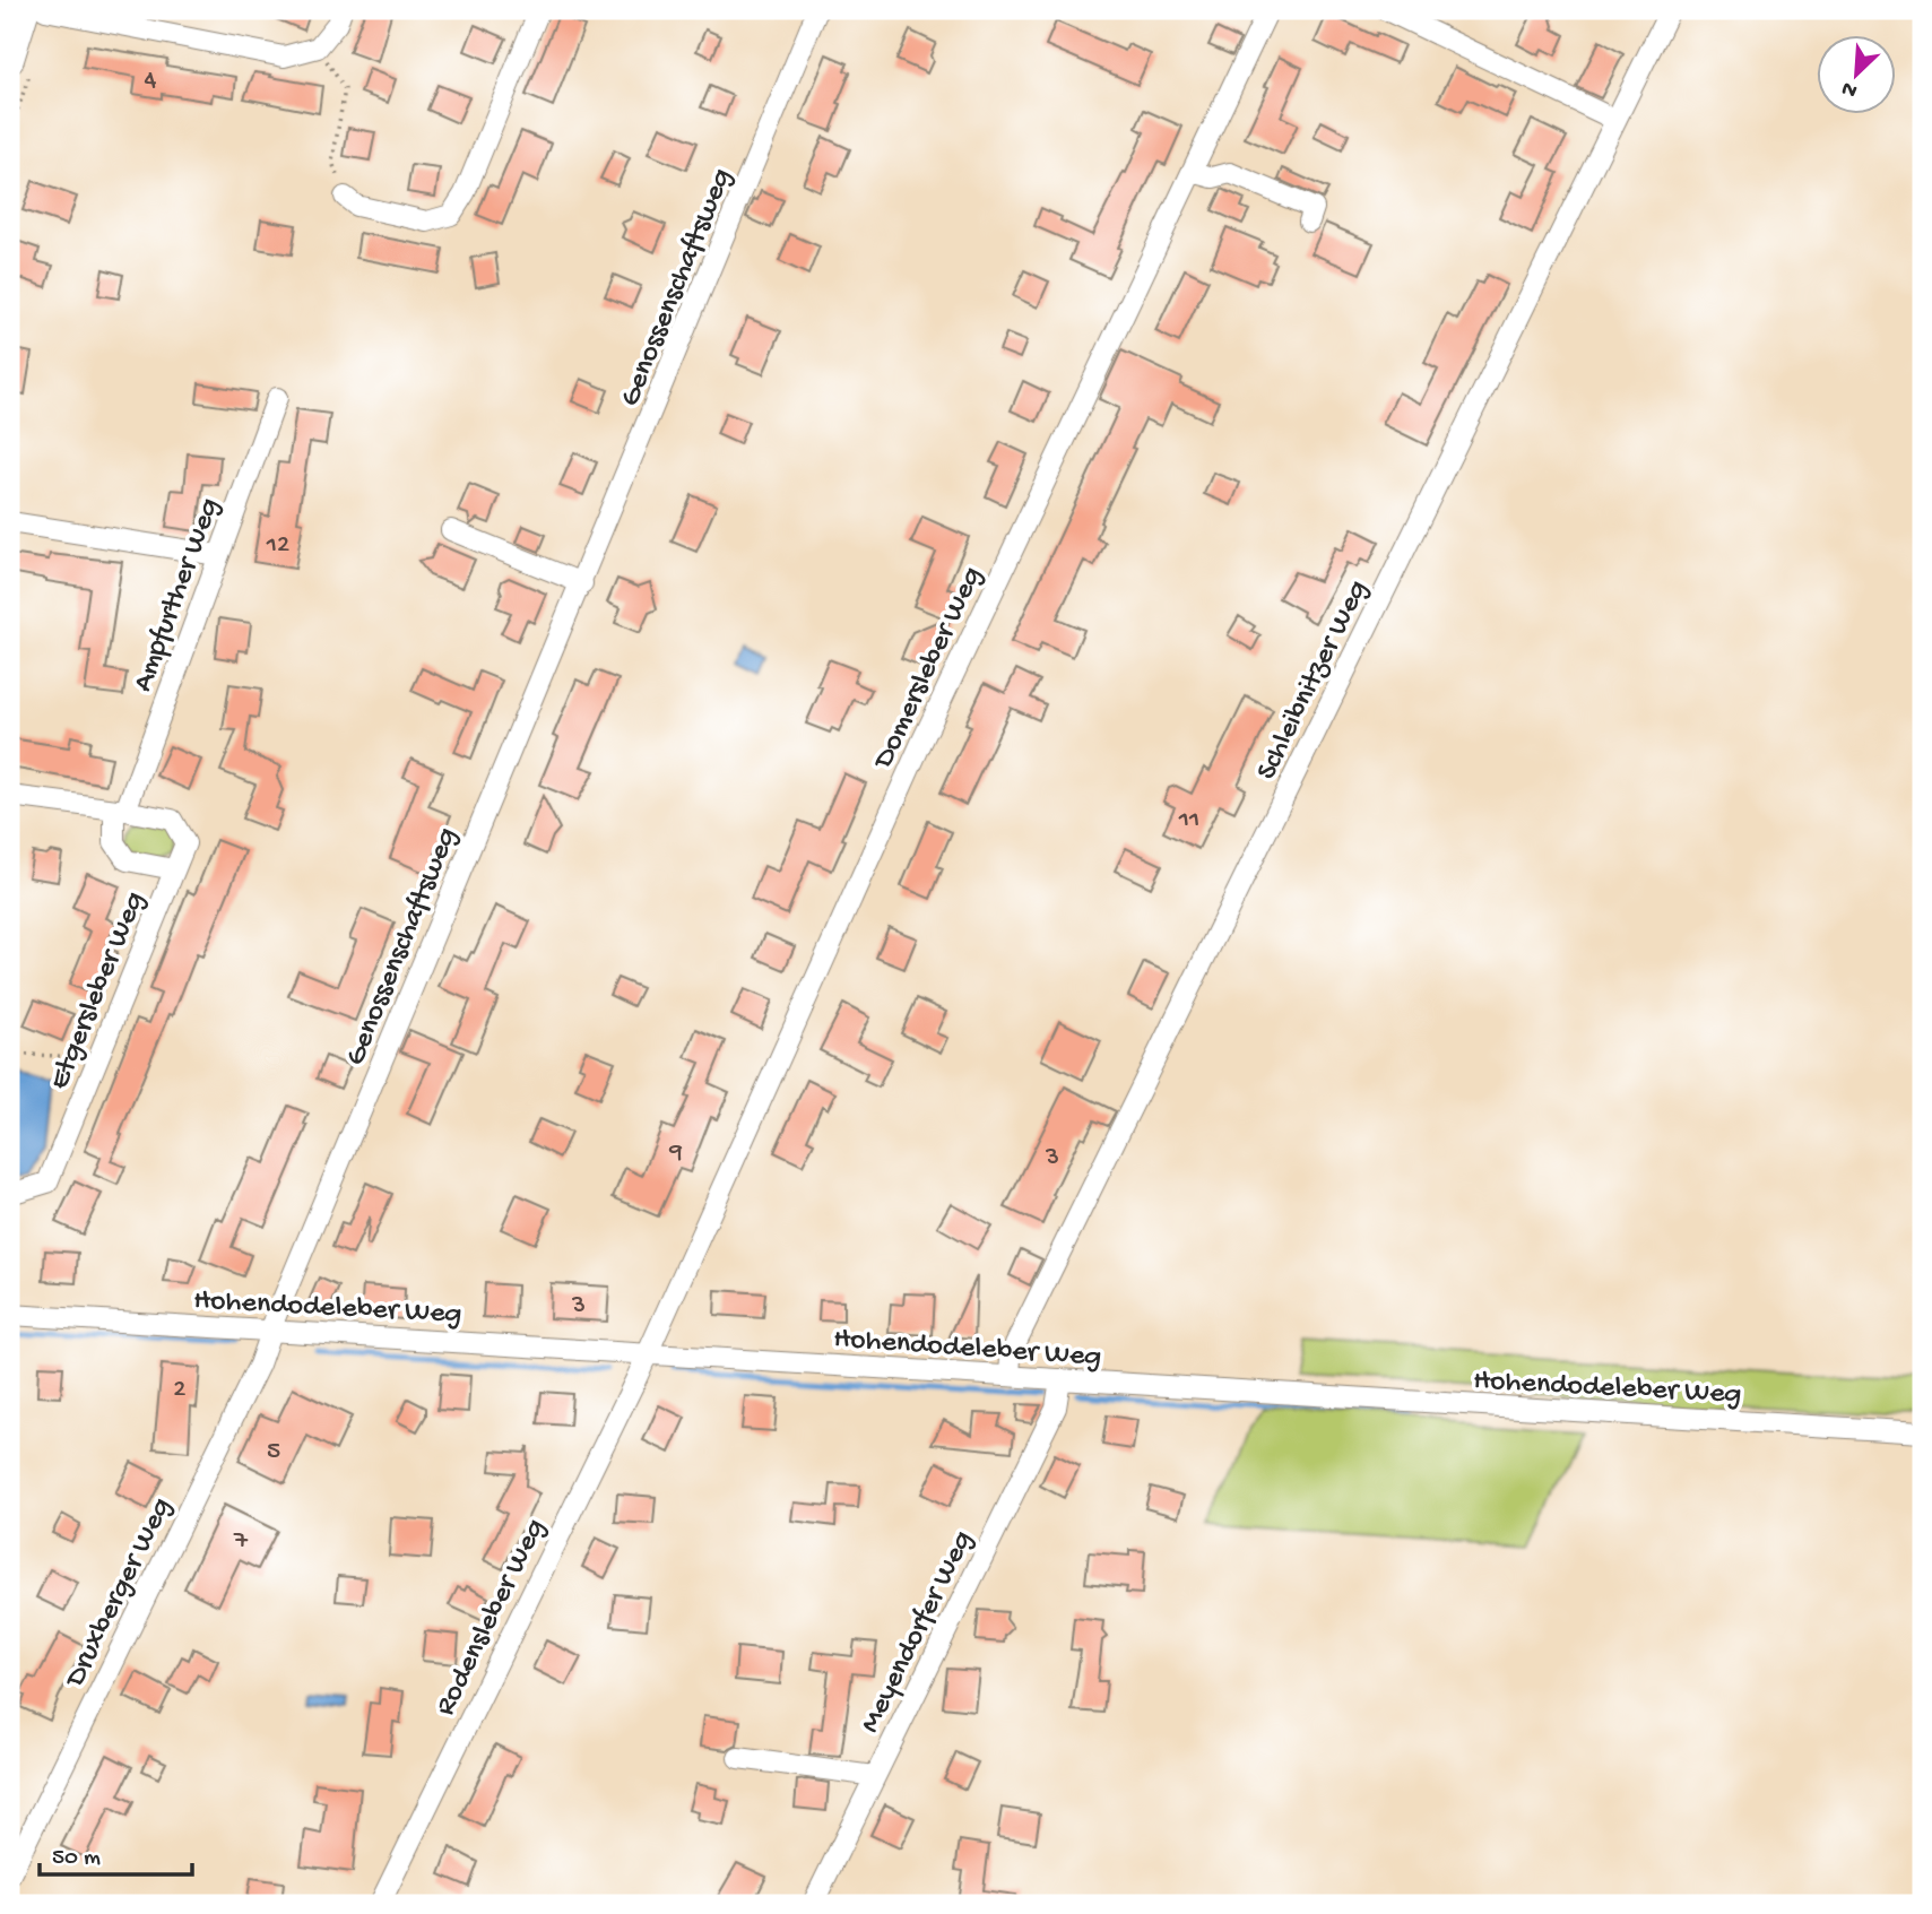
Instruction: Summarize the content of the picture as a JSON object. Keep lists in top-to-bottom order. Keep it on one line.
{"streets":{"street":["Genossenschaftsweg","Ampfurther Weg","Domersleber Weg","Schleibnitzer Weg","Etgersleber Weg","Hohendodeleber Weg","Druxberger Weg","Rodensleber Weg","Meyendorfer Weg"]},"crossings":[["Genossenschaftsweg","Hohendodeleber Weg"],["Genossenschaftsweg","Druxberger Weg"],["Ampfurther Weg","Etgersleber Weg"],["Domersleber Weg","Hohendodeleber Weg"],["Domersleber Weg","Rodensleber Weg"],["Schleibnitzer Weg","Hohendodeleber Weg"],["Hohendodeleber Weg","Druxberger Weg"],["Hohendodeleber Weg","Rodensleber Weg"],["Hohendodeleber Weg","Meyendorfer Weg"]],"house_numbers":["4","12","11","9","3","3","2","5","7"],"scale_bar":"50 m","north":"bottom left"}
